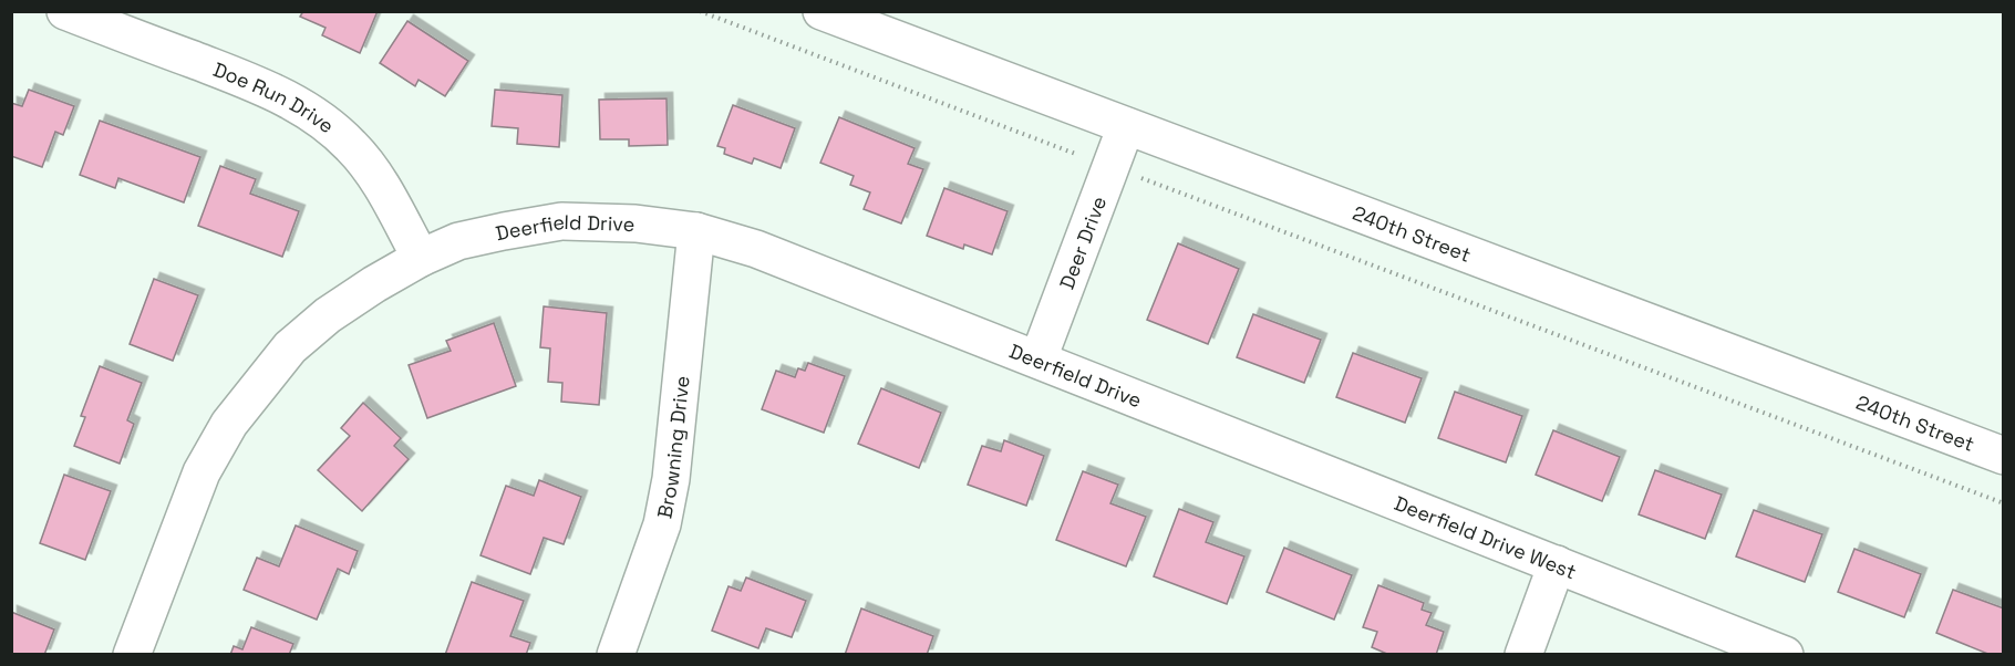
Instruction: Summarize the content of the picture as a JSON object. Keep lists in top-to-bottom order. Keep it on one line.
{"streets":{"street":["Doe Run Drive","Deerfield Drive","240th Street","Deer Drive","Browning Drive","Deerfield Drive West"]},"crossings":[["Doe Run Drive","Deerfield Drive"],["Deerfield Drive","Deer Drive"],["Deerfield Drive","Browning Drive"],["Deerfield Drive","Deerfield Drive West"],["240th Street","Deer Drive"]]}
